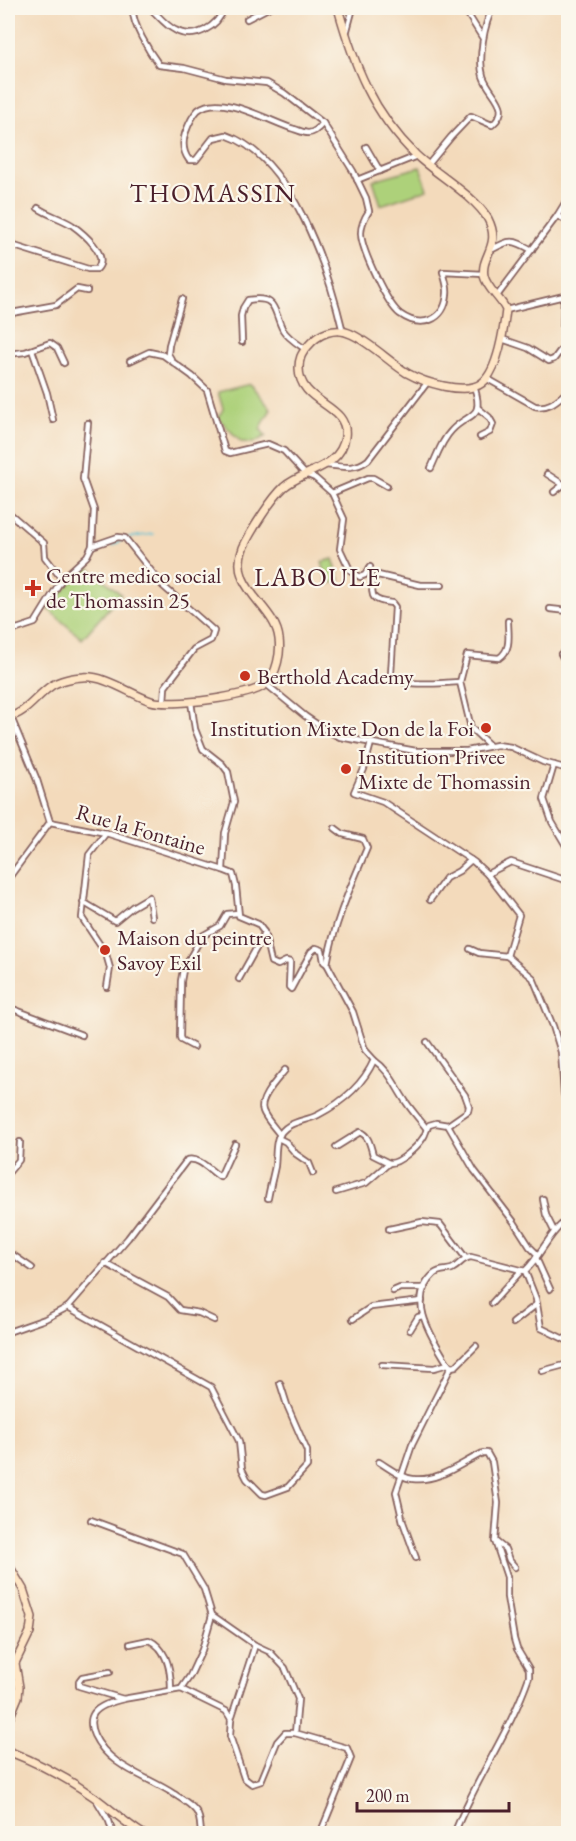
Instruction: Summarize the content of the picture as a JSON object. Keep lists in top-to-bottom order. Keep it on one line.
{"streets":{"street":["Rue la Fontaine"]},"districts":["THOMASSIN","LABOULE"],"places":{"health":["Centre medico social de Thomassin 25"],"other":["Berthold Academy","Institution Mixte Don de la Foi","Institution Privee Mixte de Thomassin","Maison du peintre Savoy Exil"]},"scale_bar":"200 m"}
